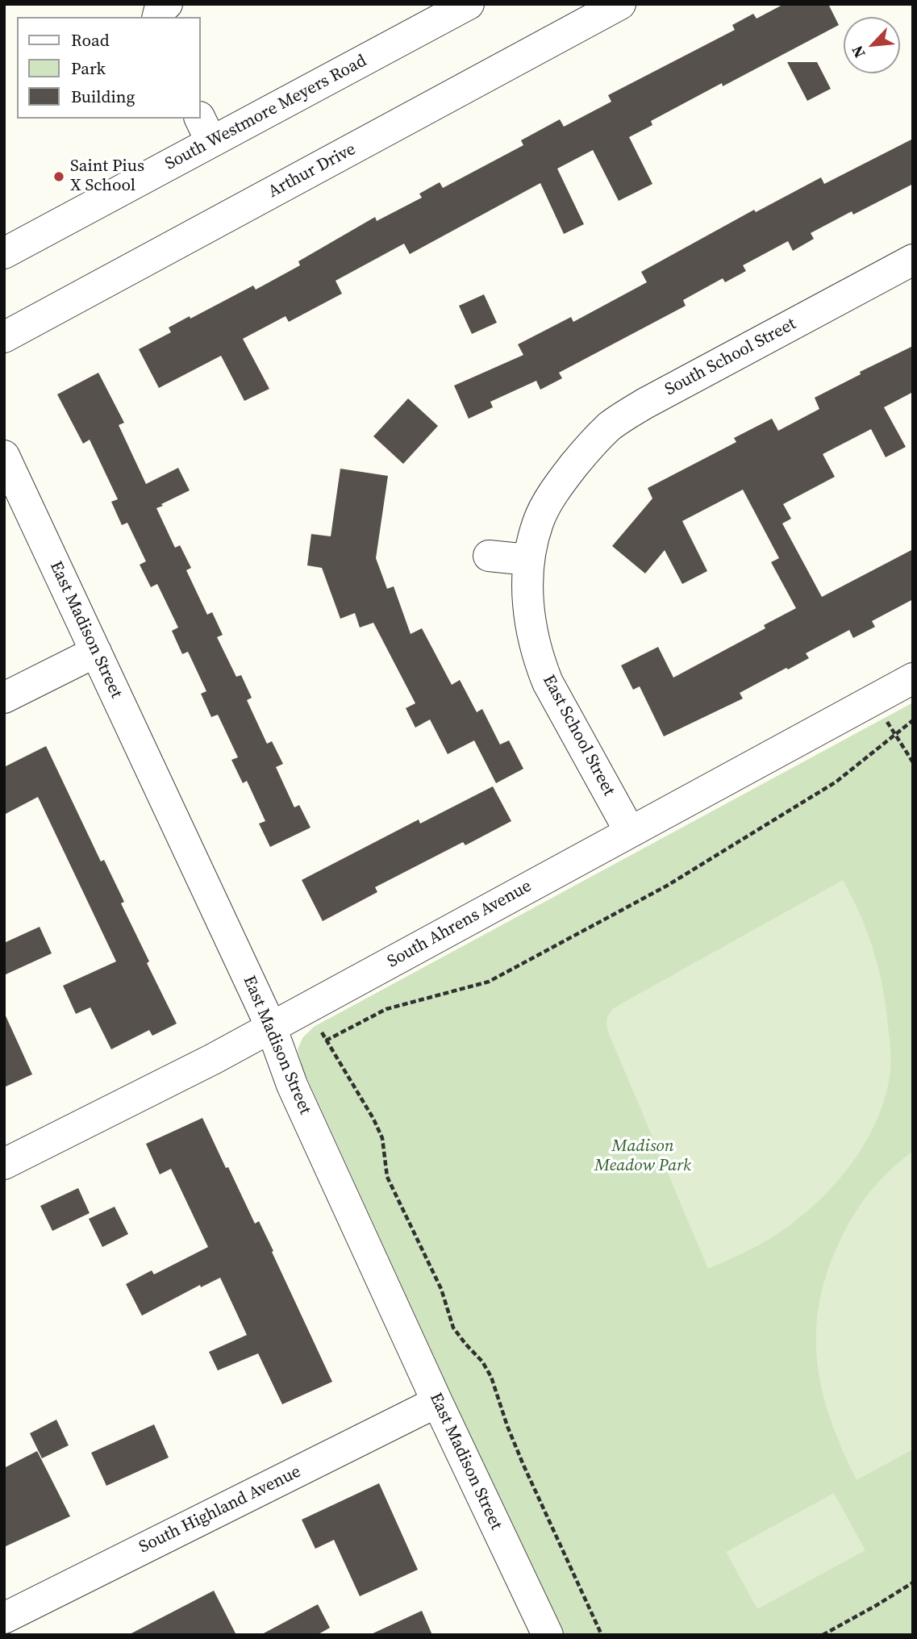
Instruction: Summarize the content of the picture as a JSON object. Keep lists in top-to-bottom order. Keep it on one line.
{"streets":{"street":["South Westmore Meyers Road","Arthur Drive","South School Street","East Madison Street","East School Street","South Ahrens Avenue","South Highland Avenue"]},"crossings":[["South School Street","East School Street"],["East Madison Street","South Ahrens Avenue"],["East Madison Street","South Highland Avenue"],["East School Street","South Ahrens Avenue"]],"parks":["Madison Meadow Park"],"places":["Saint Pius X School"],"legend":["Road","Park","Building"],"north":"bottom left"}
